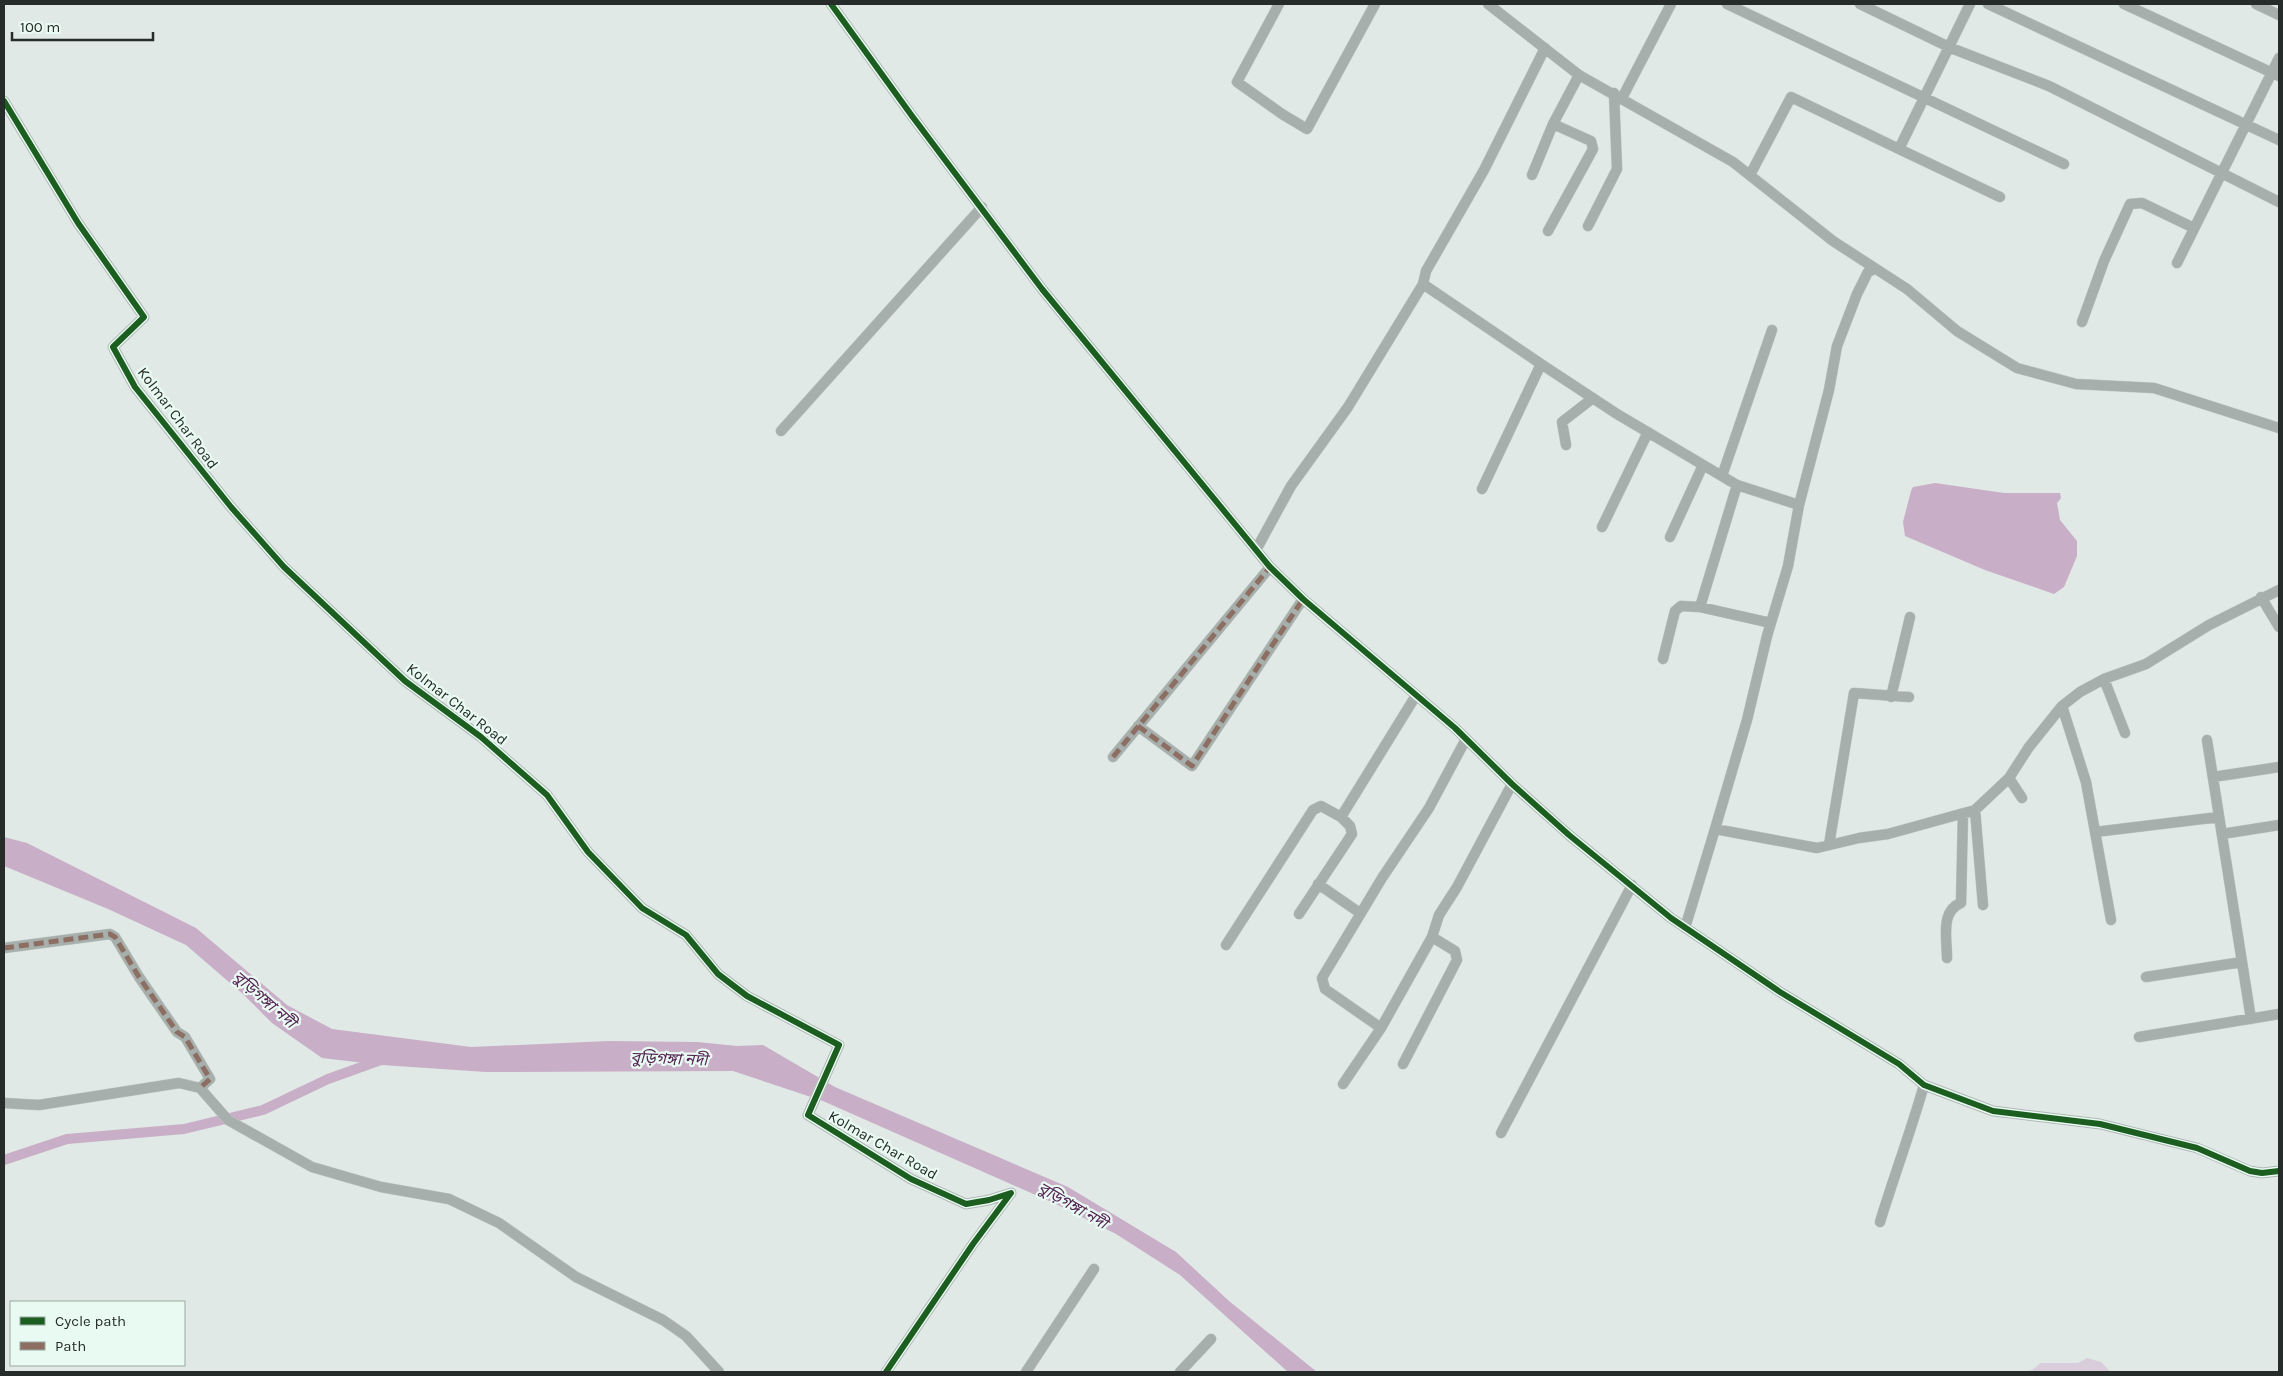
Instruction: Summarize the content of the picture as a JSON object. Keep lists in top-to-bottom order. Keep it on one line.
{"streets":{"street":["Kolmar Char Road"]},"water":["বুড়িগঙ্গা নদী"],"legend":["Cycle path","Path"],"scale_bar":"100 m"}
